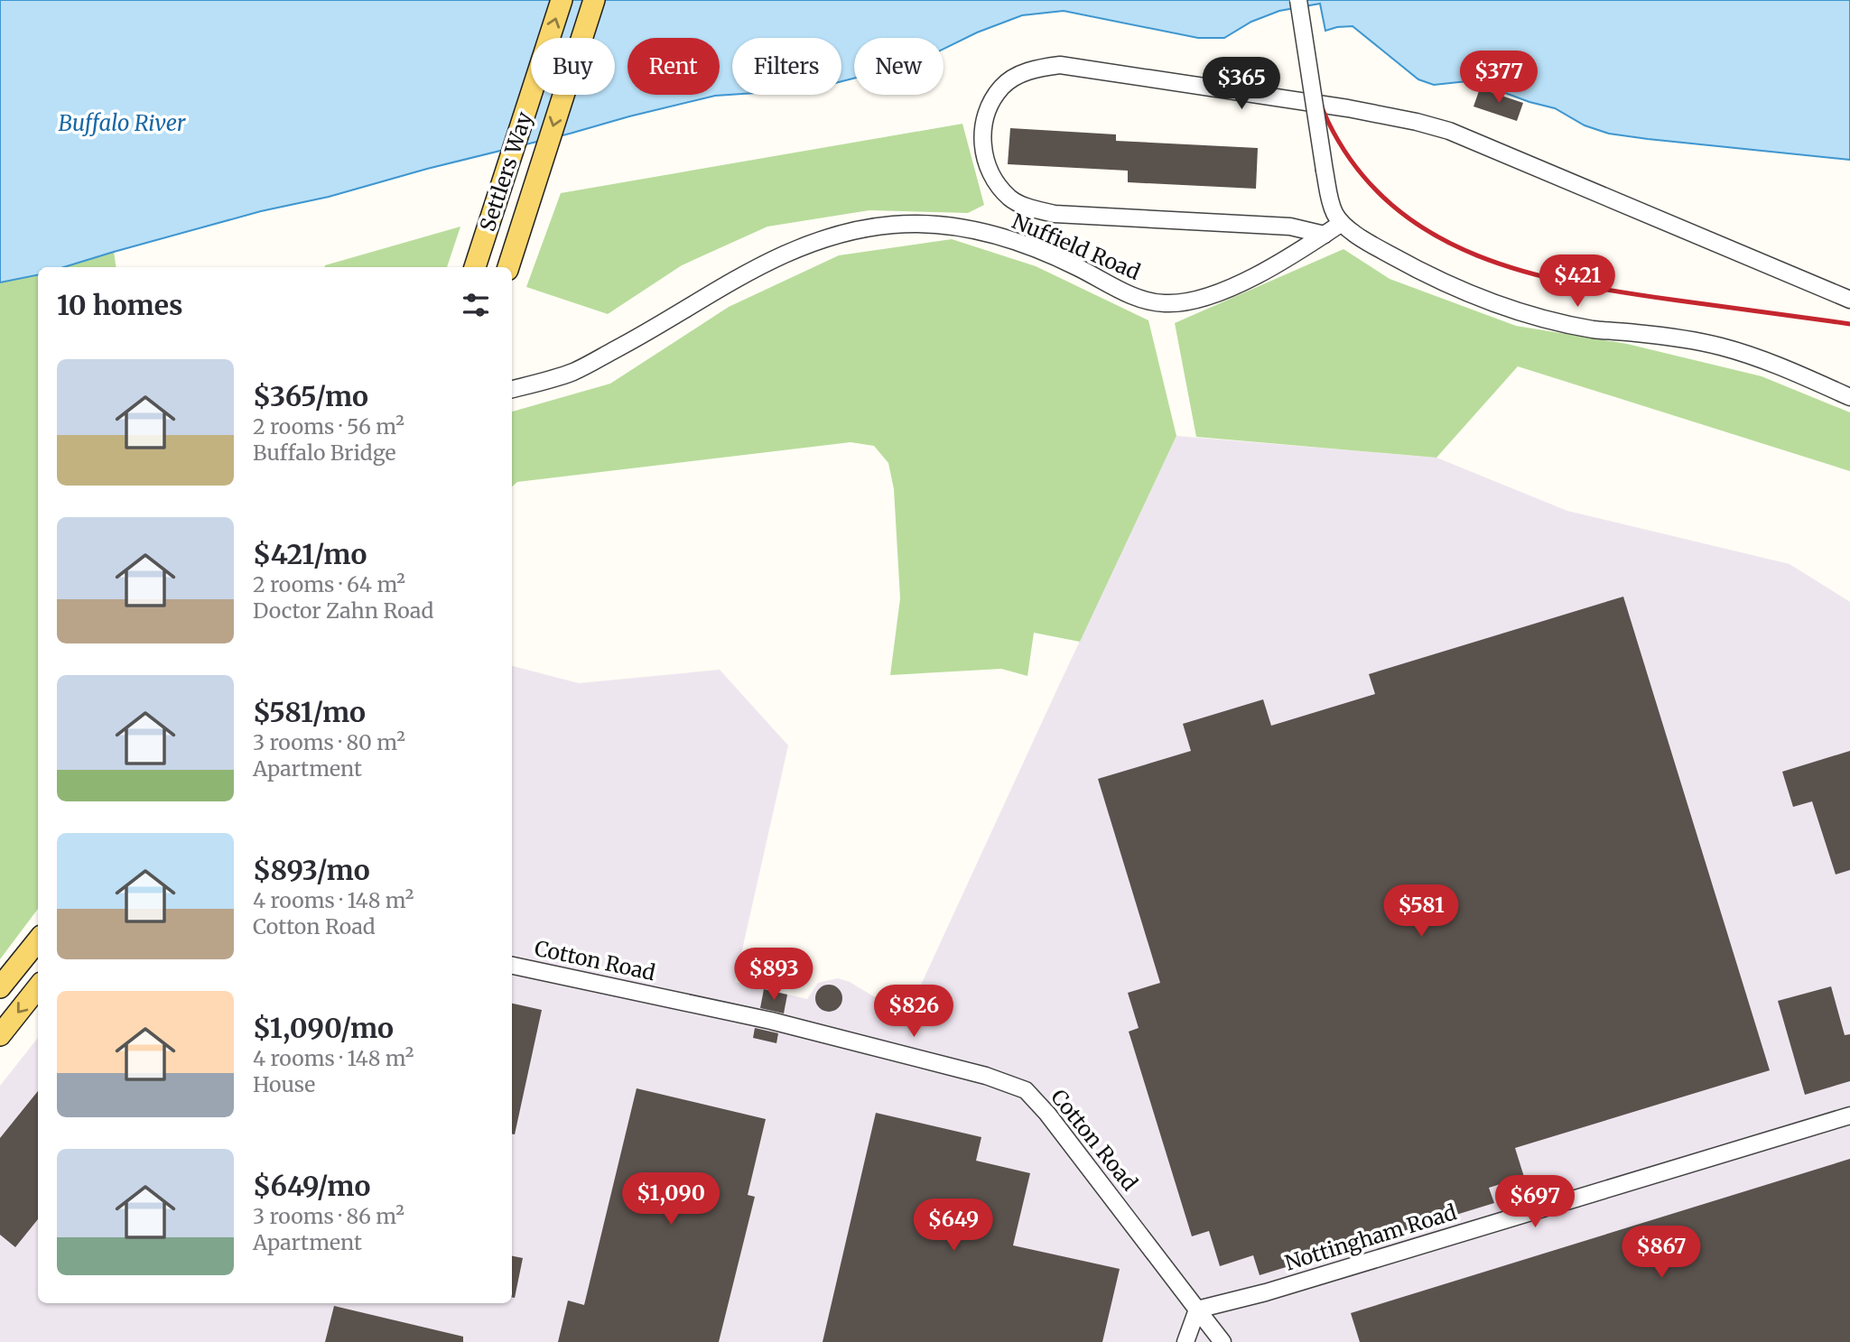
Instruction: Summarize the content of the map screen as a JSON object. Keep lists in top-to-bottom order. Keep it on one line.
{"streets":{"main road":["Settlers Way"],"street":["Nuffield Road","Cotton Road","Nottingham Road"]},"crossings":[["Cotton Road","Nottingham Road"]],"water":["Buffalo River"],"page":{"chip":["Buy","Rent","Filters","New"],"price":["$377","$365","$421","$581","$893","$826","$1,090","$697","$649","$867"],"heading":"10 homes","list":[{"name":"$365/mo","note":"2 rooms · 56 m² · Buffalo Bridge"},{"name":"$421/mo","note":"2 rooms · 64 m² · Doctor Zahn Road"},{"name":"$581/mo","note":"3 rooms · 80 m² · Apartment"},{"name":"$893/mo","note":"4 rooms · 148 m² · Cotton Road"},{"name":"$1,090/mo","note":"4 rooms · 148 m² · House"},{"name":"$649/mo","note":"3 rooms · 86 m² · Apartment"}]}}
